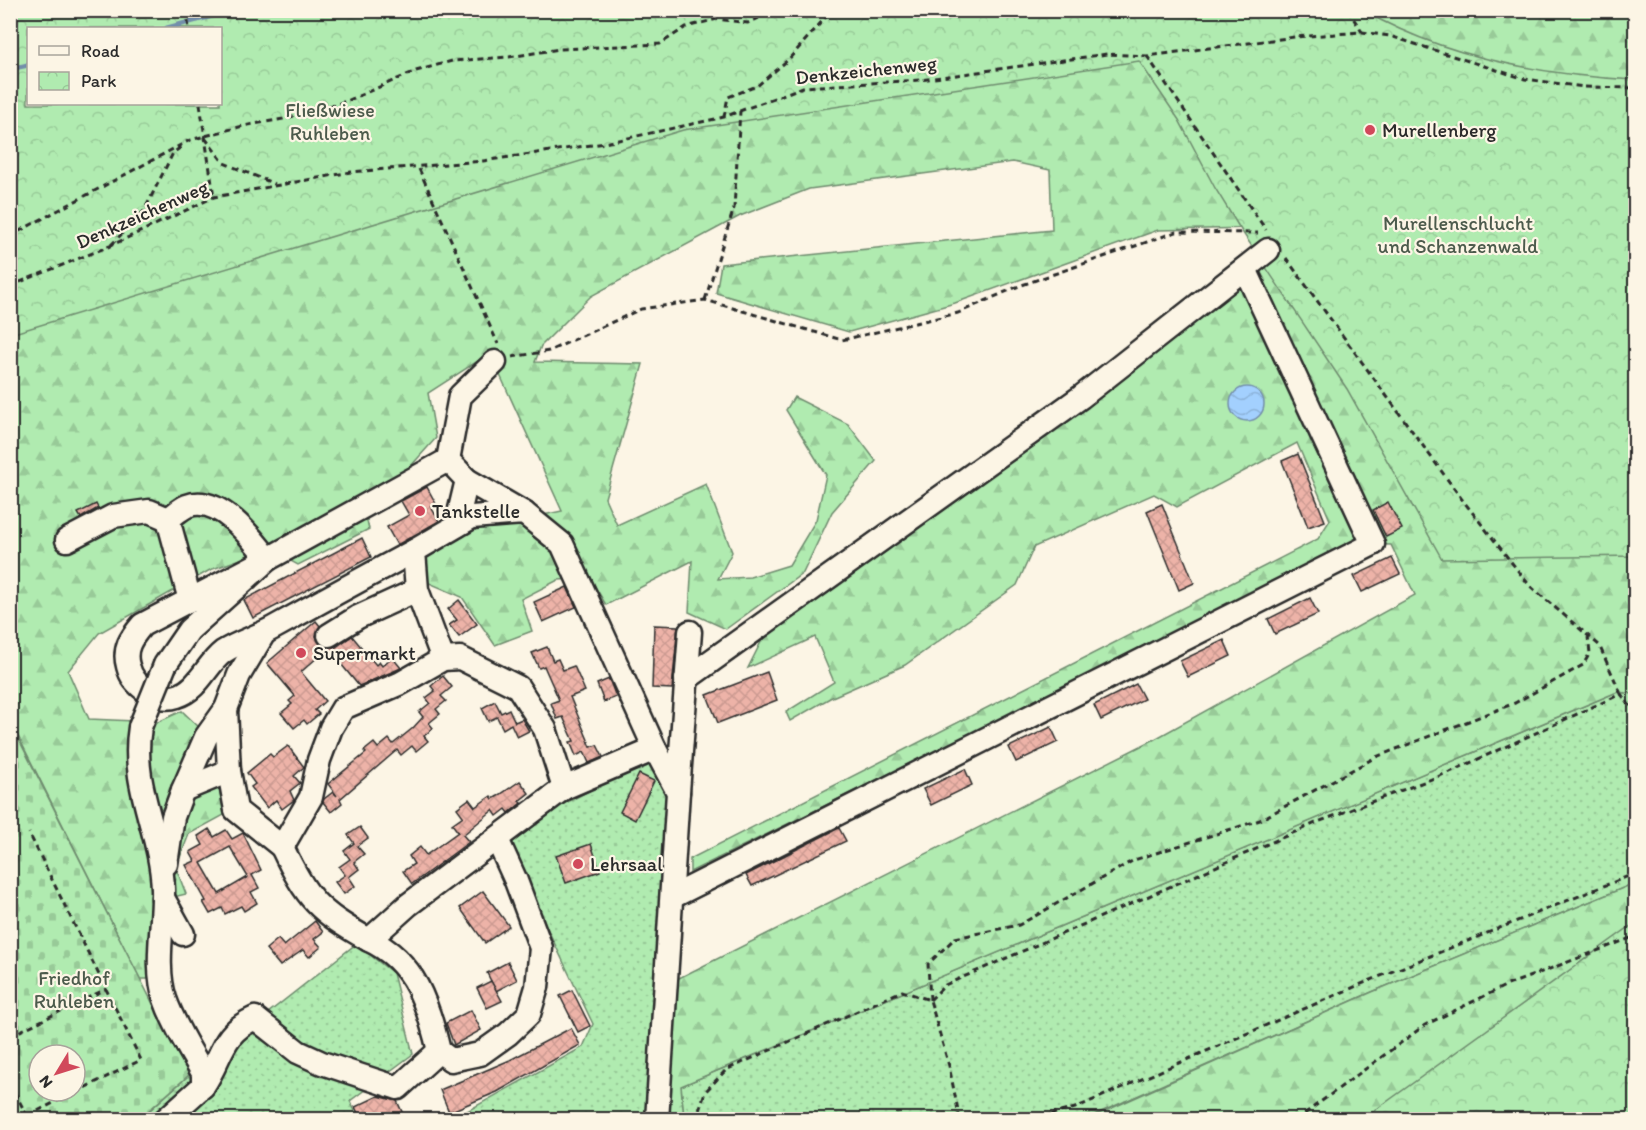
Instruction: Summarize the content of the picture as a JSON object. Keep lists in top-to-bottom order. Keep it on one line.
{"streets":{"path":["Denkzeichenweg"]},"parks":["Fließwiese Ruhleben","Murellenschlucht und Schanzenwald","Friedhof Ruhleben"],"places":["Murellenberg","Tankstelle","Supermarkt","Lehrsaal"],"legend":["Road","Park"],"north":"bottom left"}
